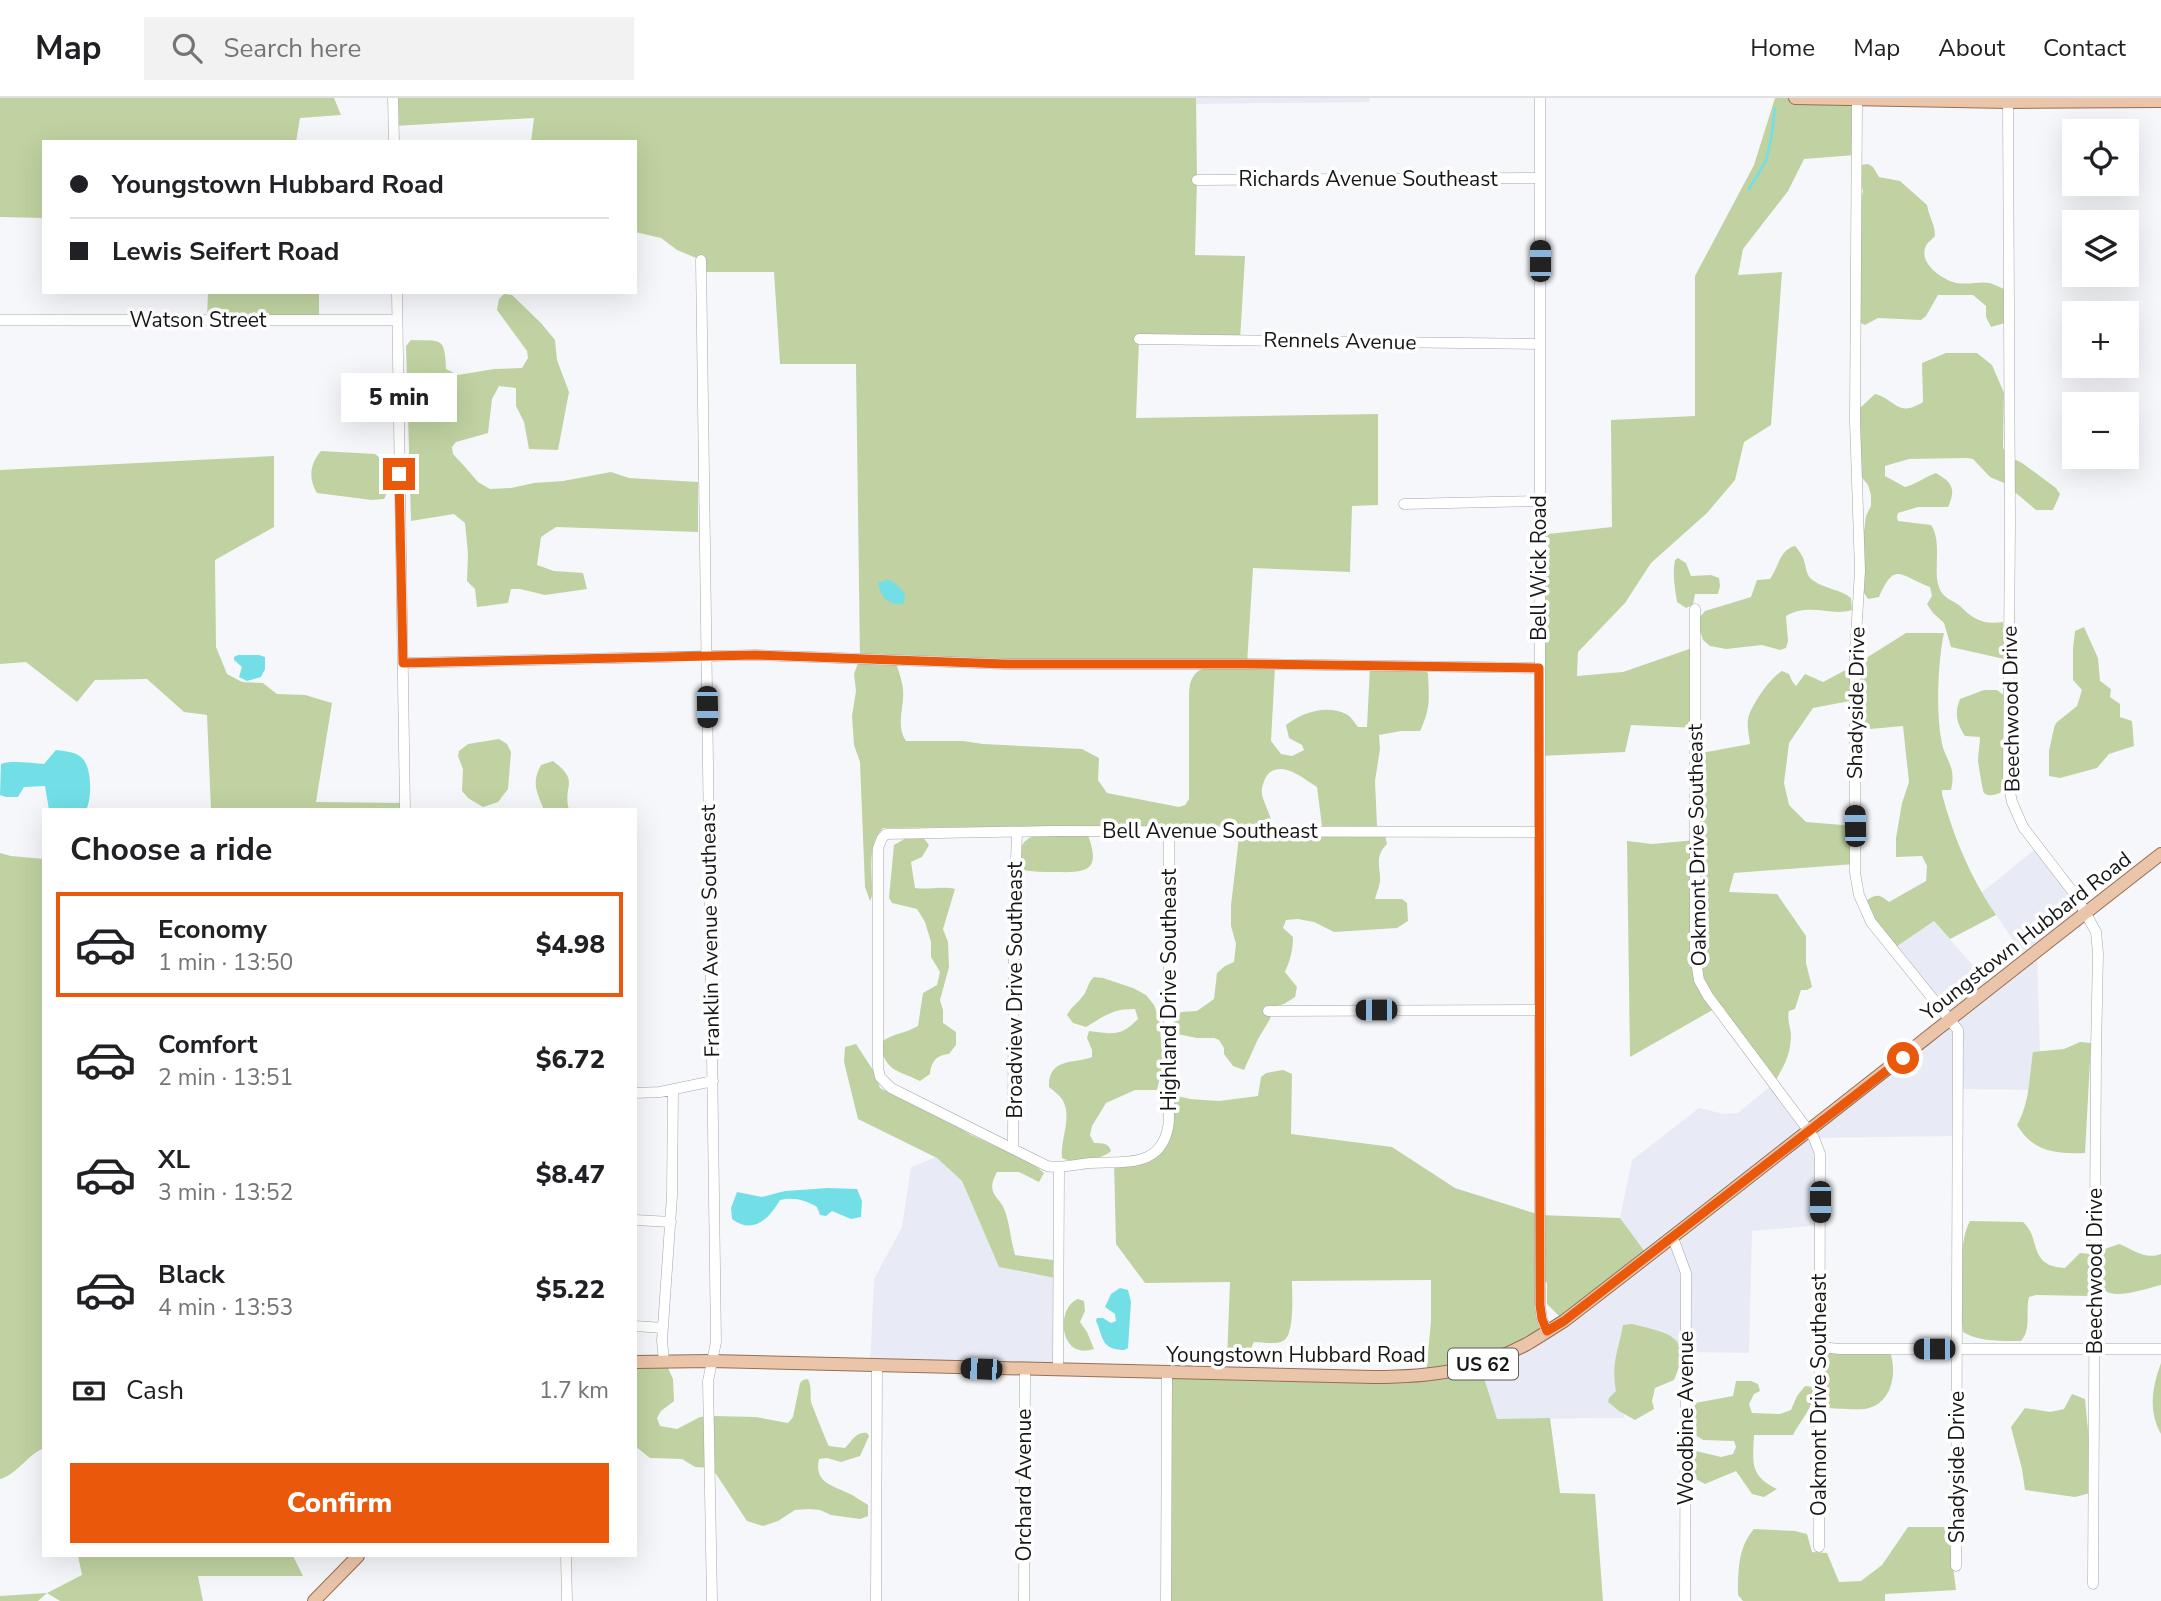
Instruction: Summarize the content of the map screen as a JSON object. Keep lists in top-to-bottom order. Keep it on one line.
{"streets":{"main road":["Youngstown Hubbard Road","US 62"],"street":["Richards Avenue Southeast","Watson Street","Rennels Avenue","Bell Wick Road","Shadyside Drive","Beechwood Drive","Bell Avenue Southeast","Oakmont Drive Southeast","Franklin Avenue Southeast","Broadview Drive Southeast","Highland Drive Southeast","Woodbine Avenue","Orchard Avenue"]},"crossings":[["Richards Avenue Southeast","Bell Wick Road"],["Rennels Avenue","Bell Wick Road"],["Bell Wick Road","Bell Avenue Southeast"],["Bell Wick Road","Youngstown Hubbard Road"],["Shadyside Drive","Youngstown Hubbard Road"],["Beechwood Drive","Youngstown Hubbard Road"],["Bell Avenue Southeast","Broadview Drive Southeast"],["Bell Avenue Southeast","Highland Drive Southeast"],["Oakmont Drive Southeast","Youngstown Hubbard Road"],["Franklin Avenue Southeast","Youngstown Hubbard Road"],["Youngstown Hubbard Road","Woodbine Avenue"],["Youngstown Hubbard Road","Orchard Avenue"]],"page":{"header":"Map","search":"Search here","nav":["Home","Map","About","Contact"],"map_buttons":["+","−"],"banner":["Youngstown Hubbard Road","Lewis Seifert Road"],"bubble":"5 min","heading":"Choose a ride","list":[{"name":"Economy","note":"1 min · 13:50","value":"$4.98"},{"name":"Comfort","note":"2 min · 13:51","value":"$6.72"},{"name":"XL","note":"3 min · 13:52","value":"$8.47"},{"name":"Black","note":"4 min · 13:53","value":"$5.22"}],"pay":["Cash","1.7 km"],"buttons":"Confirm"}}
